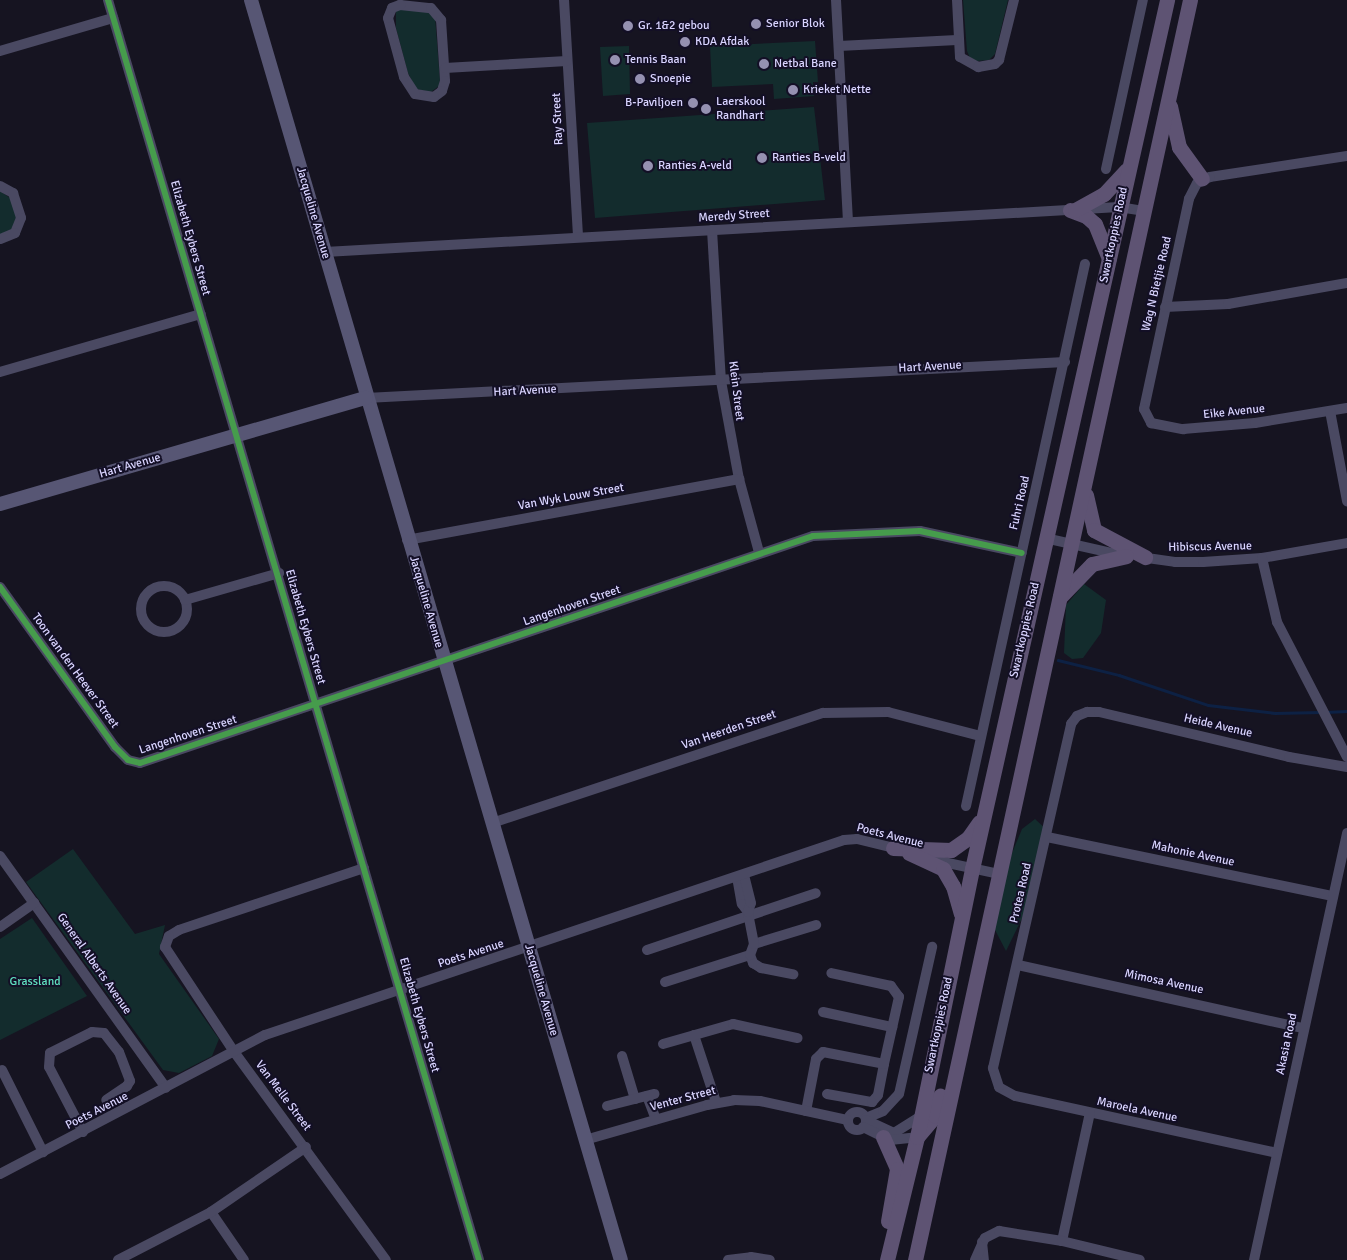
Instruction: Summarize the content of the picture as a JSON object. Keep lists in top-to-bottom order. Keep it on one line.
{"streets":{"main road":["Swartkoppies Road"],"street":["Ray Street","Jacqueline Avenue","Meredy Street","Elizabeth Eybers Street","Wag N Bietjie Road","Hart Avenue","Klein Street","Eike Avenue","Van Wyk Louw Street","Fuhri Road","Hibiscus Avenue","Langenhoven Street","Toon van den Heever Street","Heide Avenue","Van Heerden Street","Poets Avenue","Mahonie Avenue","Protea Road","General Alberts Avenue","Mimosa Avenue","Akasia Road","Van Melle Street","Venter Street","Maroela Avenue"]},"crossings":[["Ray Street","Meredy Street"],["Jacqueline Avenue","Meredy Street"],["Jacqueline Avenue","Hart Avenue"],["Jacqueline Avenue","Van Wyk Louw Street"],["Jacqueline Avenue","Langenhoven Street"],["Jacqueline Avenue","Van Heerden Street"],["Jacqueline Avenue","Poets Avenue"],["Jacqueline Avenue","Venter Street"],["Meredy Street","Swartkoppies Road"],["Meredy Street","Klein Street"],["Swartkoppies Road","Hibiscus Avenue"],["Swartkoppies Road","Poets Avenue"],["Elizabeth Eybers Street","Hart Avenue"],["Elizabeth Eybers Street","Langenhoven Street"],["Elizabeth Eybers Street","Poets Avenue"],["Elizabeth Eybers Street","Van Melle Street"],["Wag N Bietjie Road","Eike Avenue"],["Hart Avenue","Klein Street"],["Hart Avenue","Fuhri Road"],["Klein Street","Van Wyk Louw Street"],["Klein Street","Langenhoven Street"],["Fuhri Road","Langenhoven Street"],["Fuhri Road","Van Heerden Street"],["Langenhoven Street","Toon van den Heever Street"],["Heide Avenue","Protea Road"],["Poets Avenue","General Alberts Avenue"],["Poets Avenue","Van Melle Street"],["Mahonie Avenue","Protea Road"],["Mahonie Avenue","Akasia Road"],["Protea Road","Mimosa Avenue"],["Protea Road","Maroela Avenue"],["Mimosa Avenue","Akasia Road"],["Akasia Road","Maroela Avenue"]],"parks":["Grassland"],"places":["Senior Blok","Gr. 1&2 gebou","KDA Afdak","Tennis Baan","Netbal Bane","Snoepie","Krieket Nette","B-Paviljoen","Laerskool Randhart","Ranties B-veld","Ranties A-veld"]}
